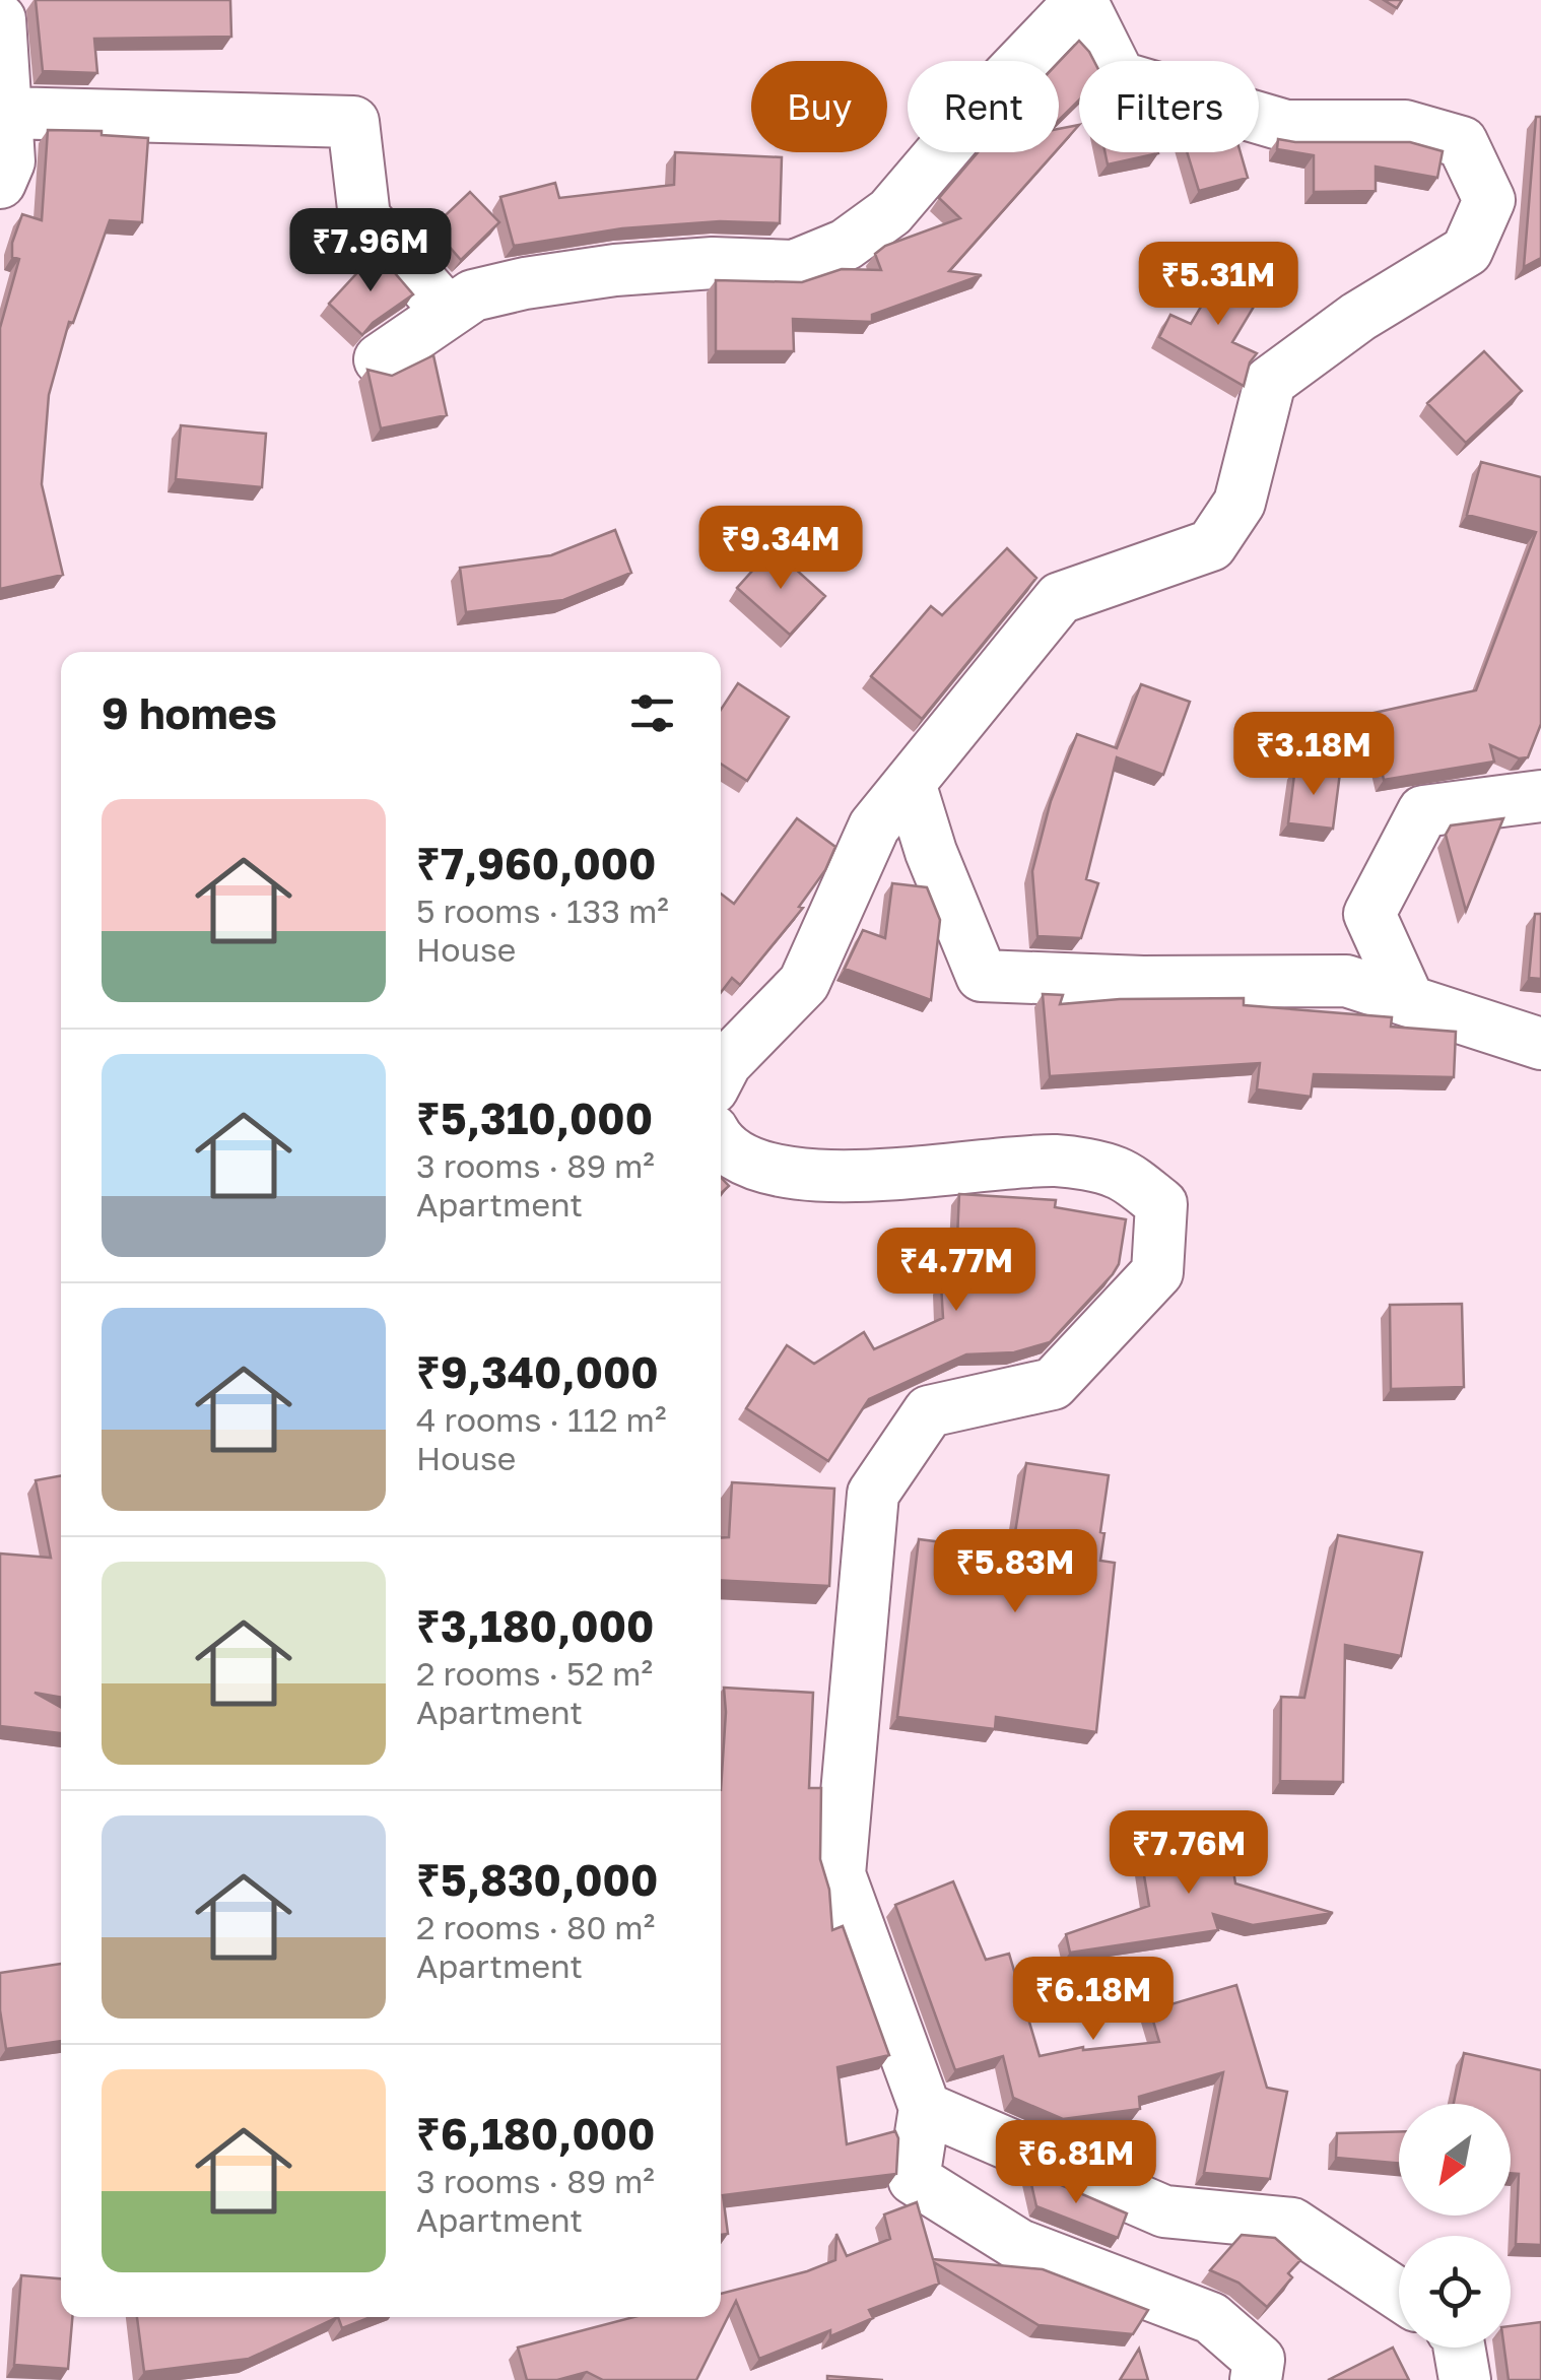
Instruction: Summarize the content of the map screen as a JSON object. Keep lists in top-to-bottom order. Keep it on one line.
{"north":"bottom left","page":{"chip":["Buy","Rent","Filters"],"price":["₹7.96M","₹5.31M","₹9.34M","₹3.18M","₹4.77M","₹5.83M","₹7.76M","₹6.18M","₹6.81M"],"heading":"9 homes","list":[{"name":"₹7,960,000","note":"5 rooms · 133 m² · House"},{"name":"₹5,310,000","note":"3 rooms · 89 m² · Apartment"},{"name":"₹9,340,000","note":"4 rooms · 112 m² · House"},{"name":"₹3,180,000","note":"2 rooms · 52 m² · Apartment"},{"name":"₹5,830,000","note":"2 rooms · 80 m² · Apartment"},{"name":"₹6,180,000","note":"3 rooms · 89 m² · Apartment"}]}}
